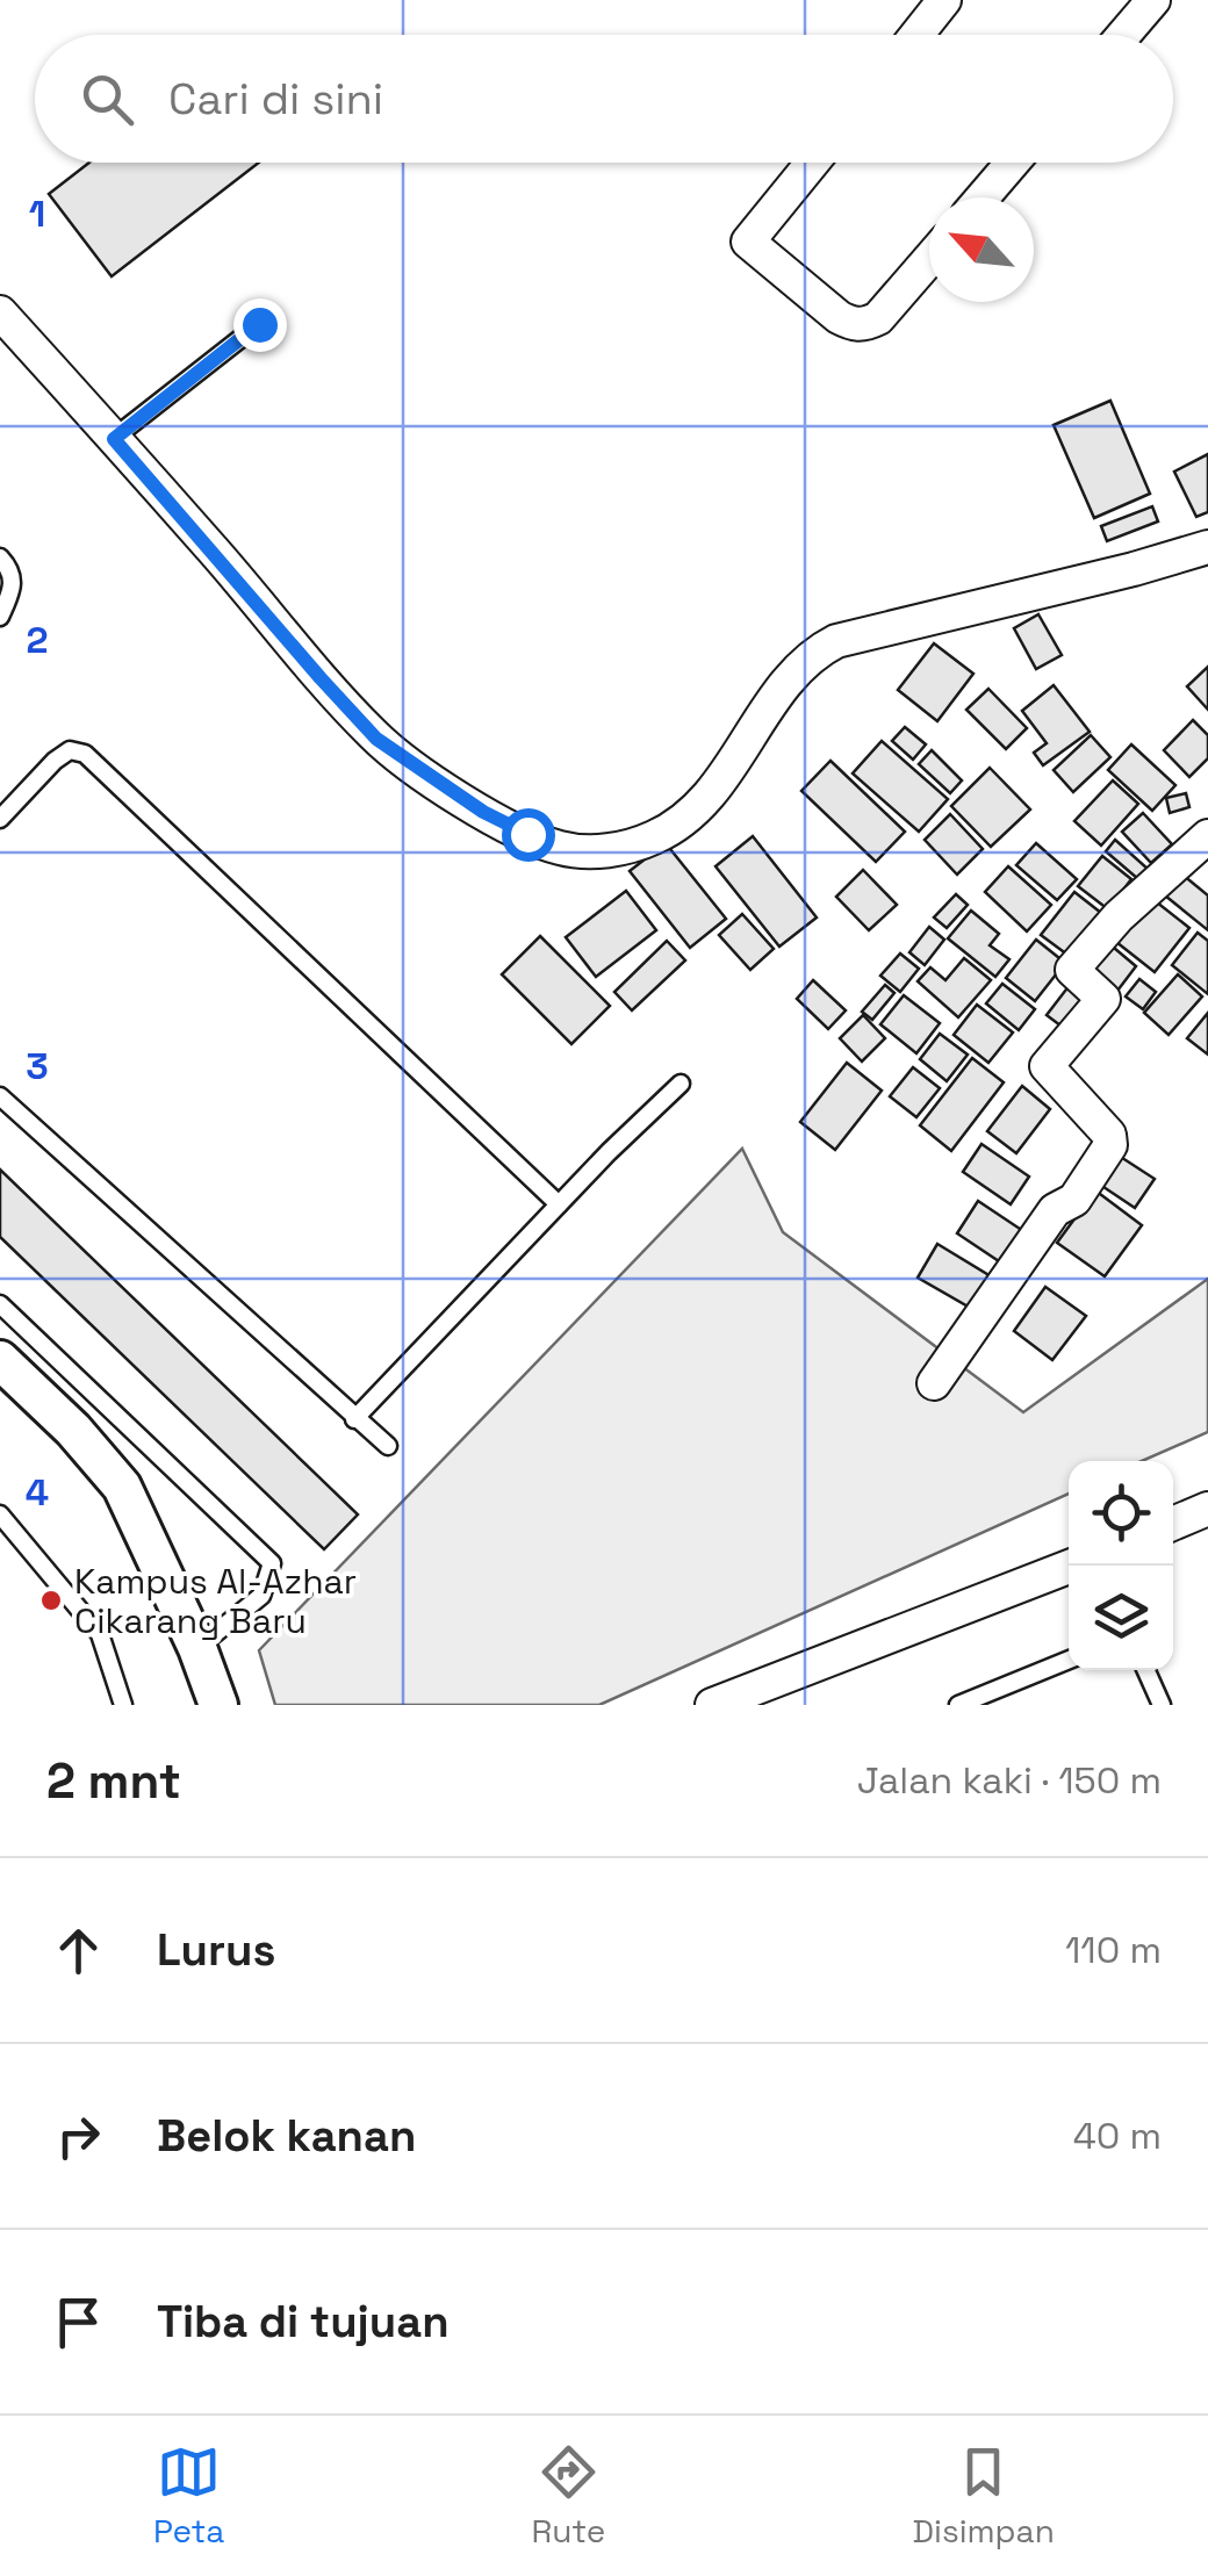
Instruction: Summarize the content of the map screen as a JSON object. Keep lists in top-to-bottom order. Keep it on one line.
{"places":["Kampus Al-Azhar Cikarang Baru"],"north":"top left","page":{"search":"Cari di sini","heading":["2 mnt","Jalan kaki · 150 m"],"list":[["Lurus","110 m"],["Belok kanan","40 m"],"Tiba di tujuan"],"nav":["Peta","Rute","Disimpan"]},"grid":{"rows":["1","2","3","4"]}}
